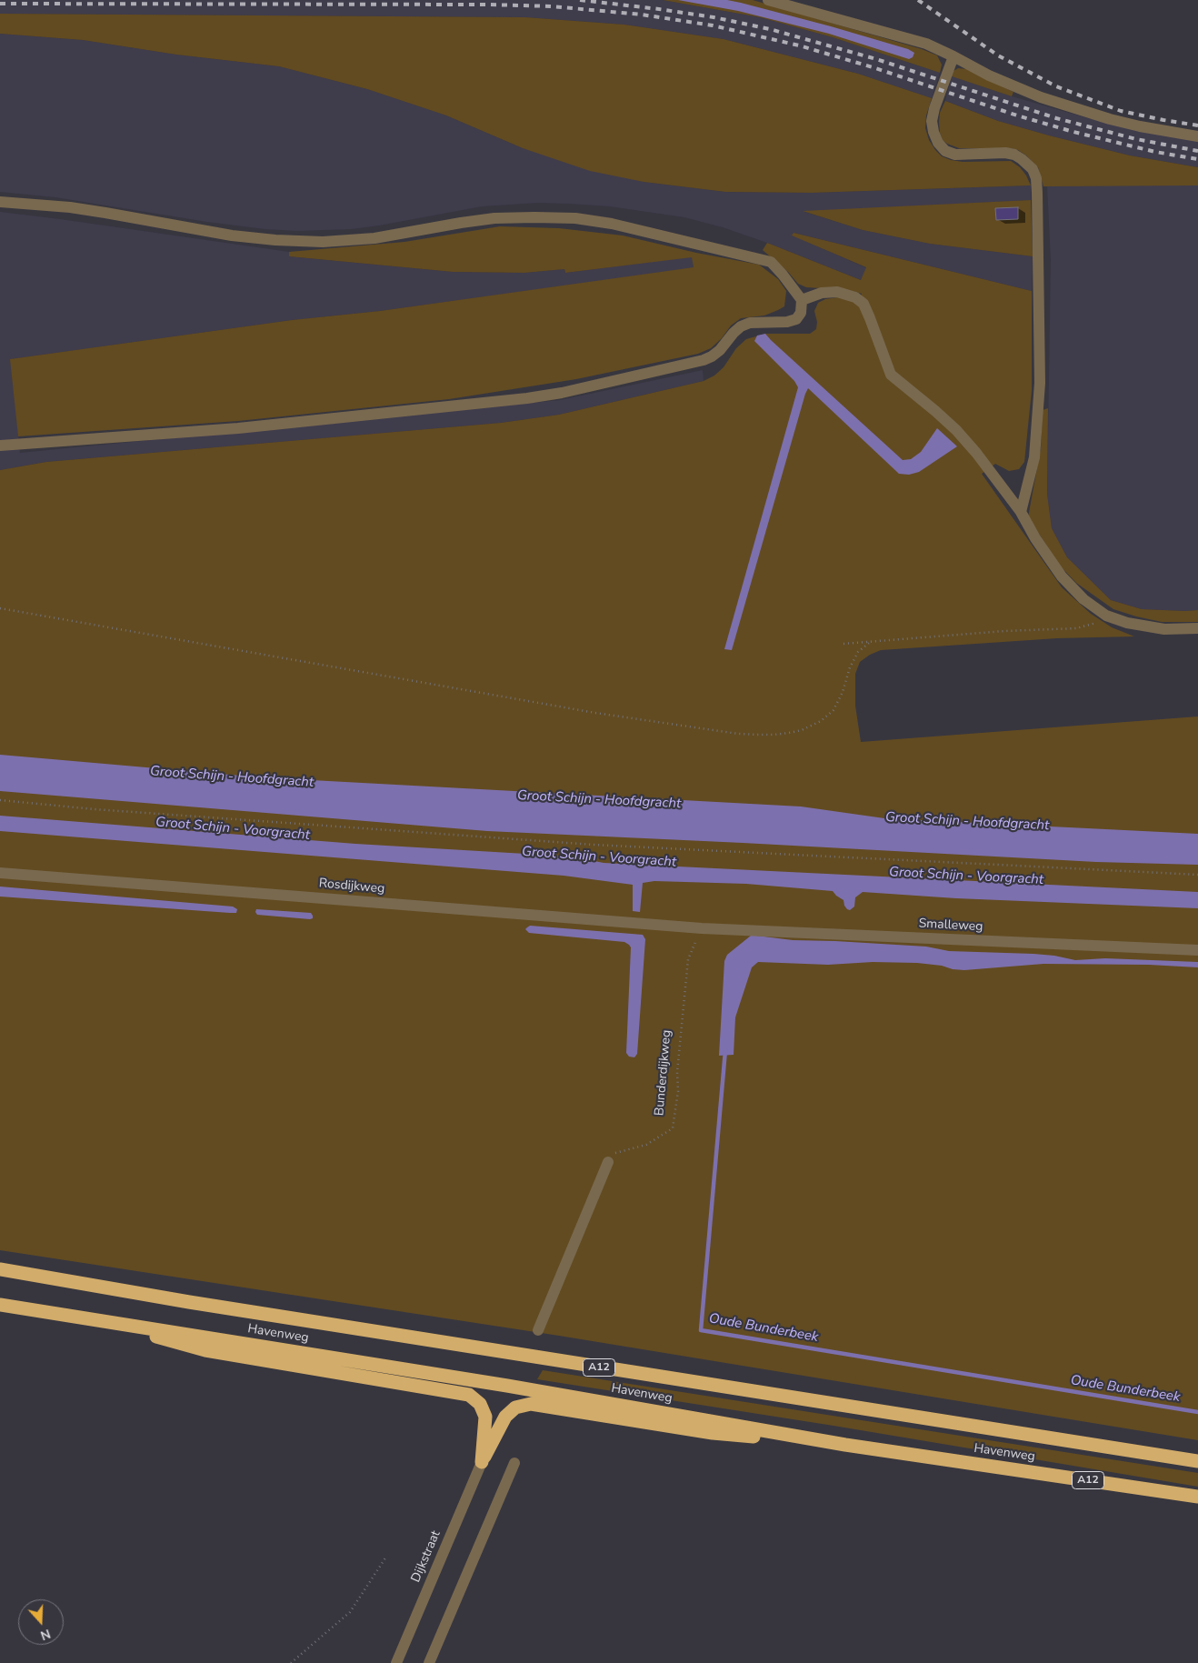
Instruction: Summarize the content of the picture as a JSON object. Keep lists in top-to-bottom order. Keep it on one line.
{"streets":{"highway":["Havenweg","A12"],"street":["Rosdijkweg","Smalleweg","Dijkstraat"],"path":["Bunderdijkweg"]},"crossings":[["Rosdijkweg","Smalleweg"],["Rosdijkweg","Bunderdijkweg"],["Smalleweg","Bunderdijkweg"]],"water":["Groot Schijn - Hoofdgracht","Groot Schijn - Voorgracht","Oude Bunderbeek"],"north":"bottom"}
